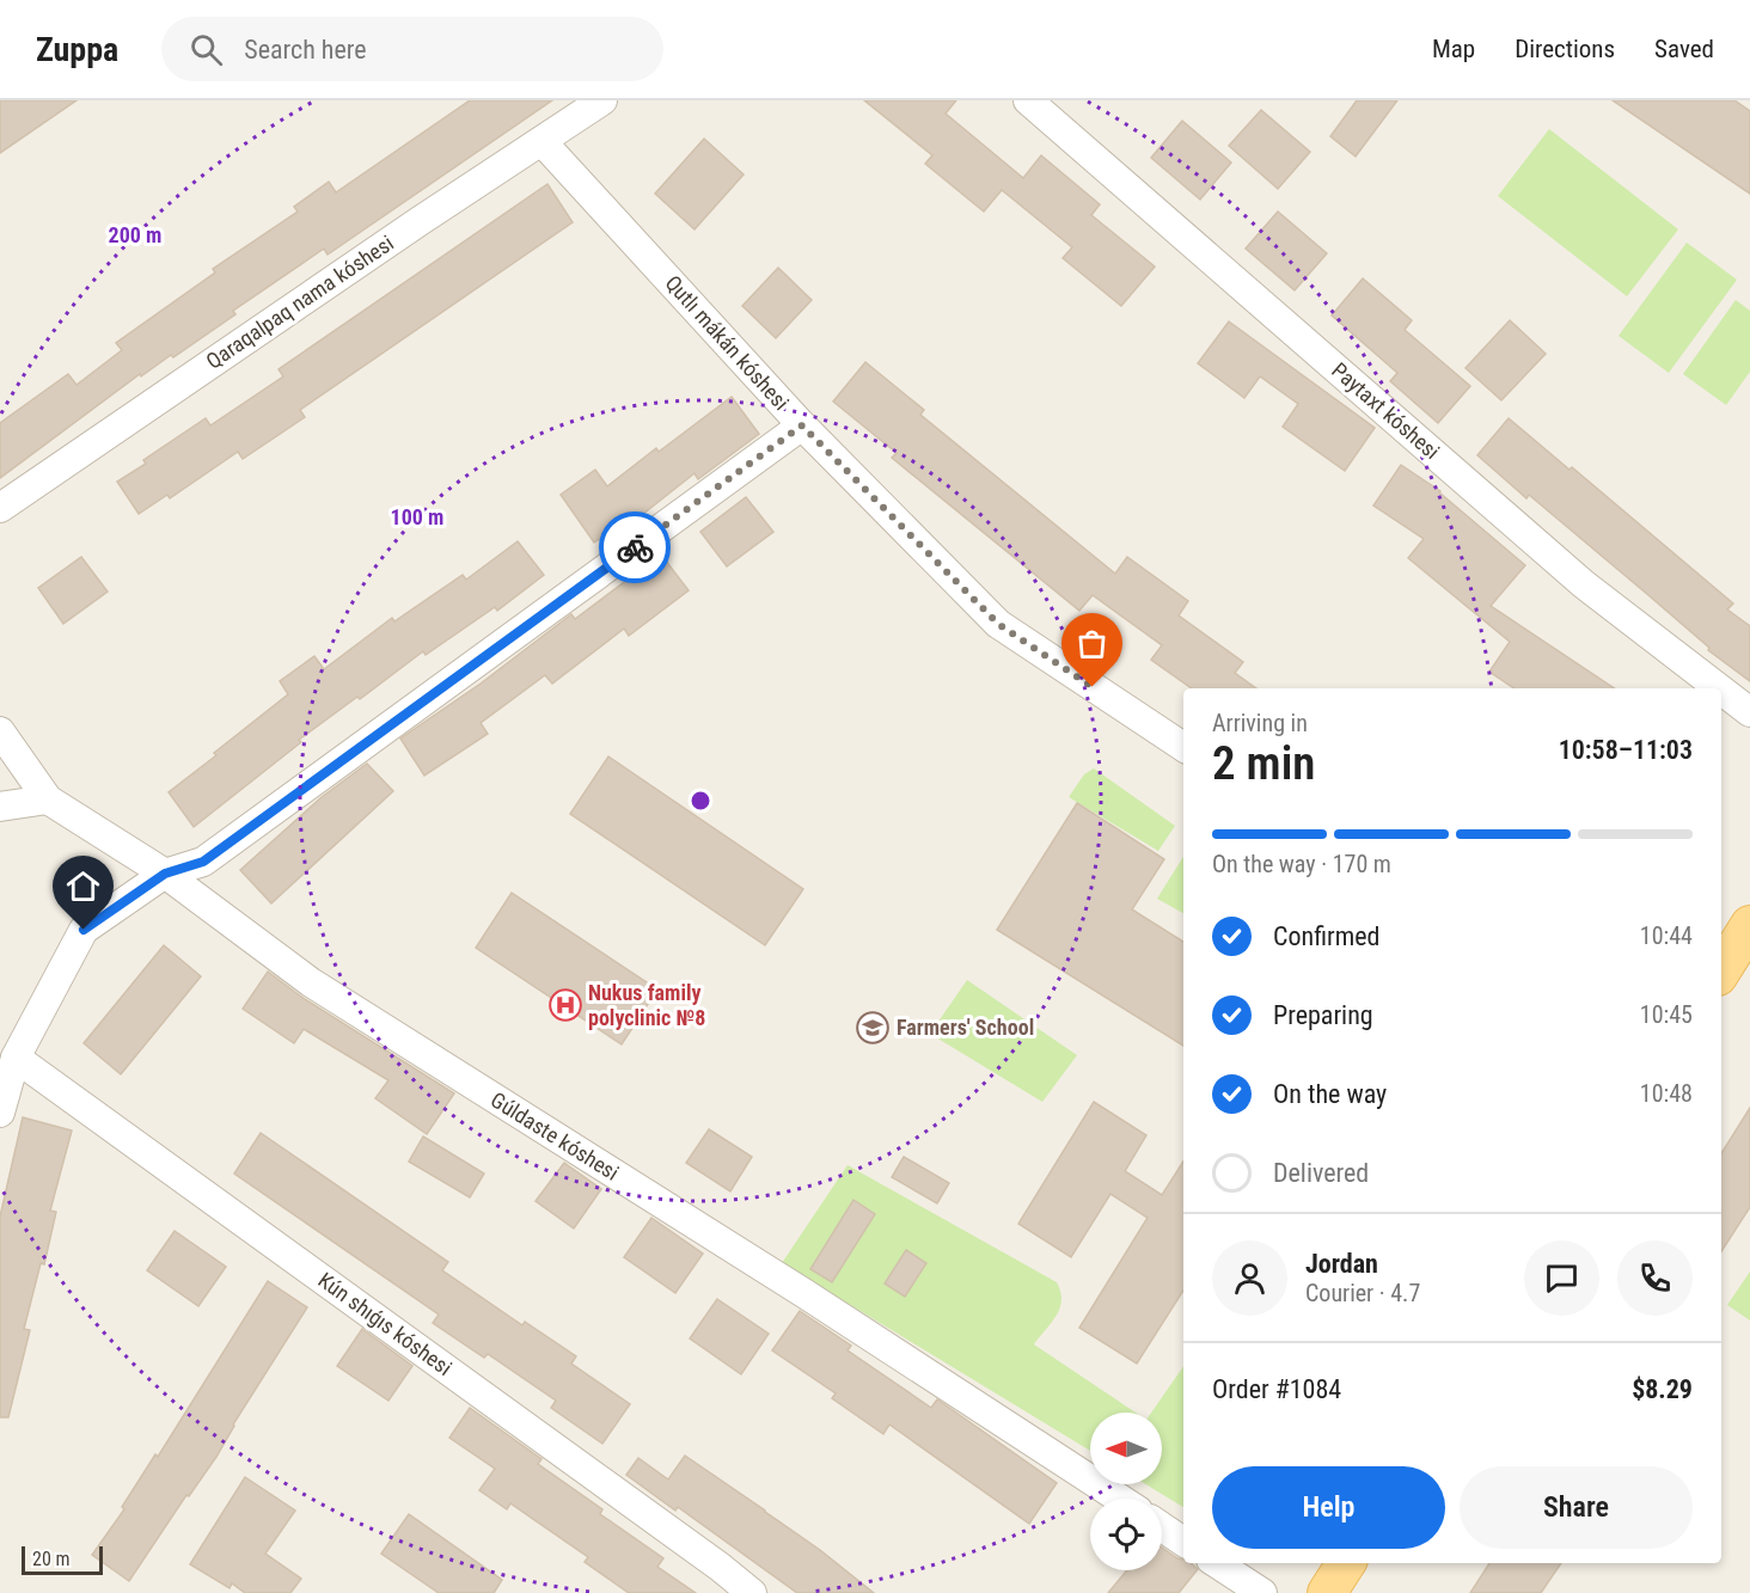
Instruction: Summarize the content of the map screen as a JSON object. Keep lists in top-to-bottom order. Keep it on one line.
{"streets":{"street":["Qaraqalpaq nama kóshesi","Qutlı mákán kóshesi","Paytaxt kóshesi","Gúldaste kóshesi","Kún shıǵıs kóshesi"]},"crossings":[["Qaraqalpaq nama kóshesi","Qutlı mákán kóshesi"]],"places":{"hospital":["Nukus family polyclinic №8"],"school or university":["Farmers' School"]},"scale_bar":"20 m","north":"left","page":{"header":"Zuppa","search":"Search here","nav":["Map","Directions","Saved"],"heading":["2 min","Arriving in","10:58–11:03"],"panel":["Jordan","Courier · 4.7","Order #1084","$8.29"],"bar":"On the way · 170 m","list":[["Confirmed","10:44"],["Preparing","10:45"],["On the way","10:48"],"Delivered"],"buttons":["Help","Share"],"scale":"20 m"},"rings":["200 m","100 m"]}
